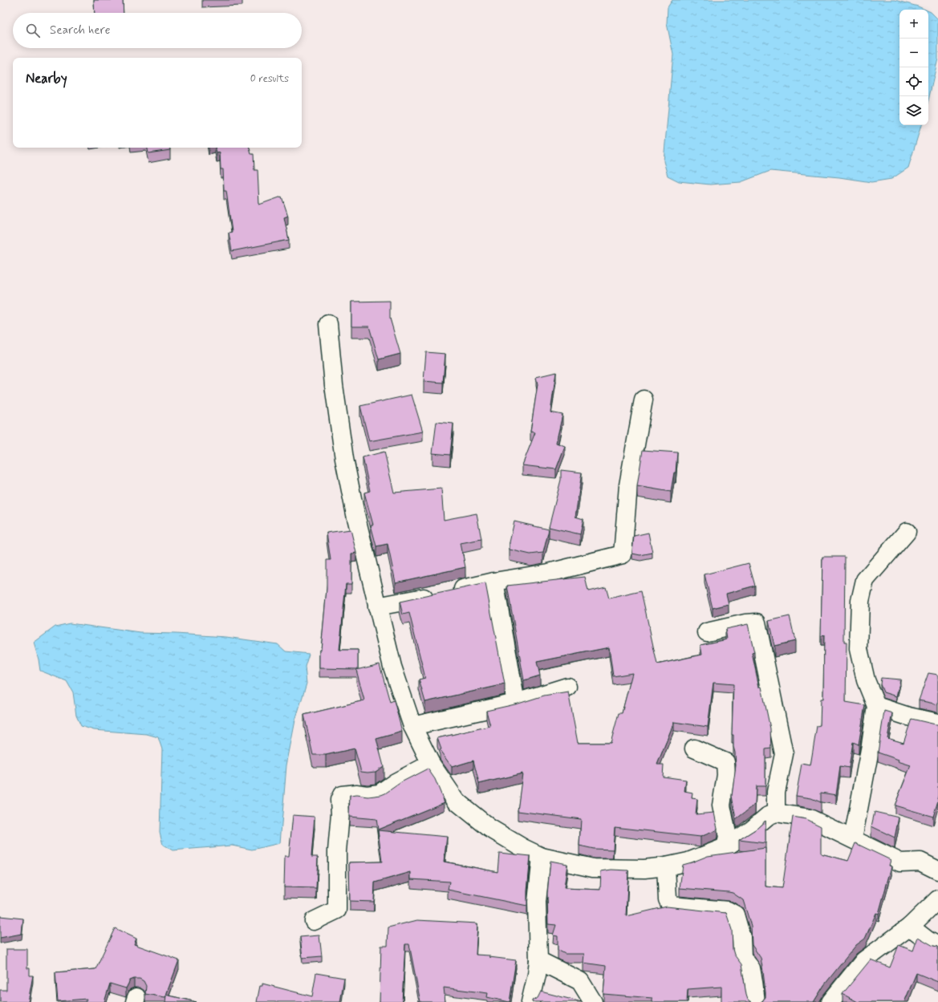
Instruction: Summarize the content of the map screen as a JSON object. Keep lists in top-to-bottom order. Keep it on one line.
{"page":{"map_buttons":["+","−"],"search":"Search here","heading":["Nearby","0 results"]}}
